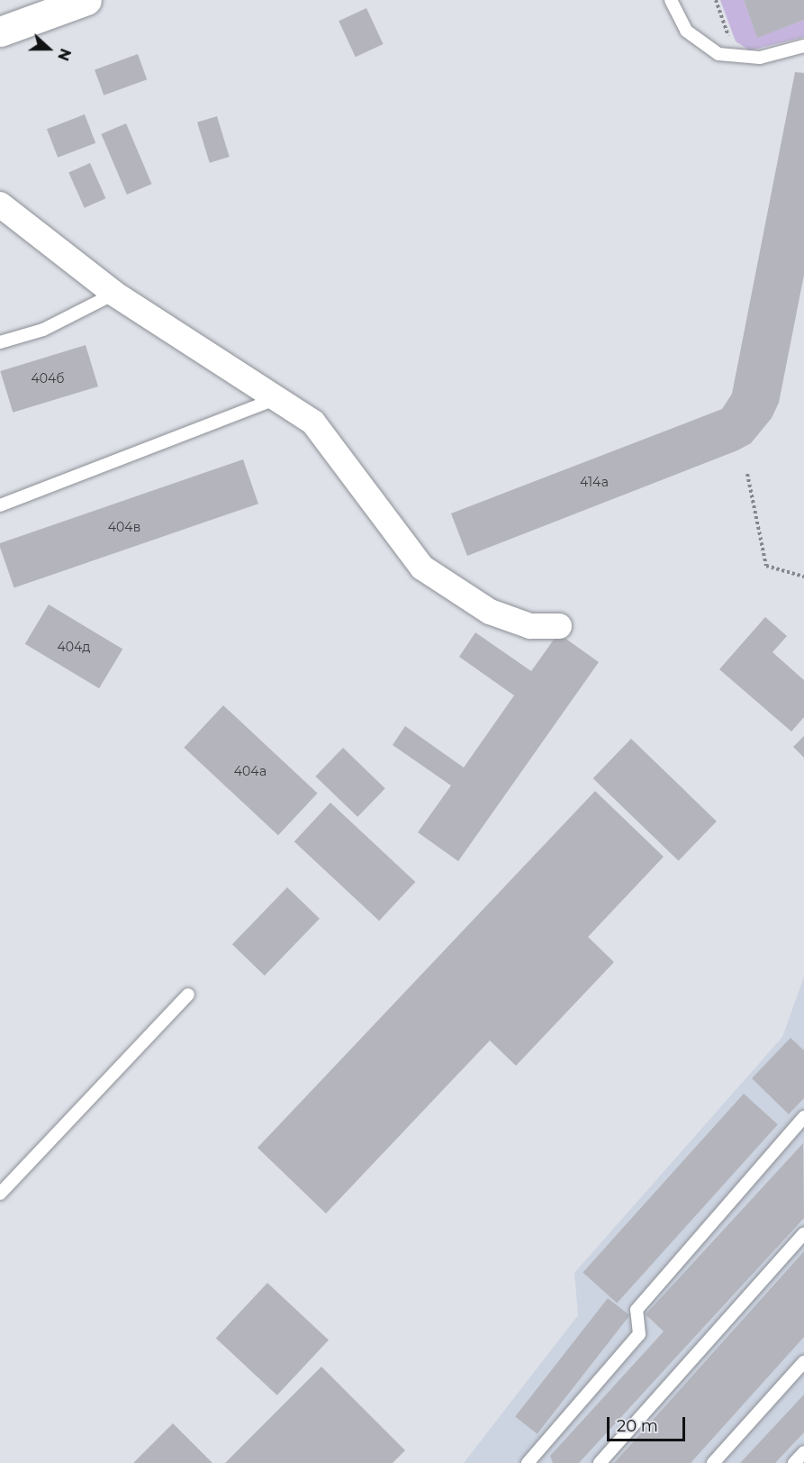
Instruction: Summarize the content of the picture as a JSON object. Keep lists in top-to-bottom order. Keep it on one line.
{"house_numbers":["404б","414а","404в","404д","404а"],"scale_bar":"20 m","north":"right"}
